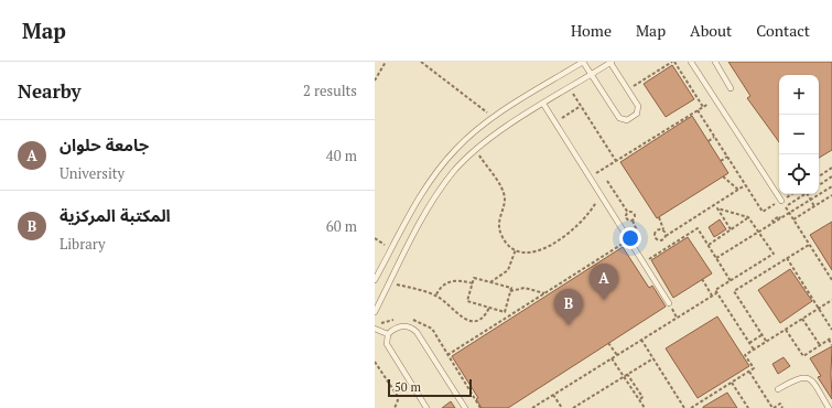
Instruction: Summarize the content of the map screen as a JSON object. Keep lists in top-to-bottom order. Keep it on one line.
{"scale_bar":"50 m","page":{"header":"Map","nav":["Home","Map","About","Contact"],"heading":["Nearby","2 results"],"map_buttons":["+","−"],"list":[{"mark":"A","name":"جامعة حلوان","note":"University","value":"40 m"},{"mark":"B","name":"المكتبة المركزية","note":"Library","value":"60 m"}],"pins":["A","B"],"scale":"50 m"}}
